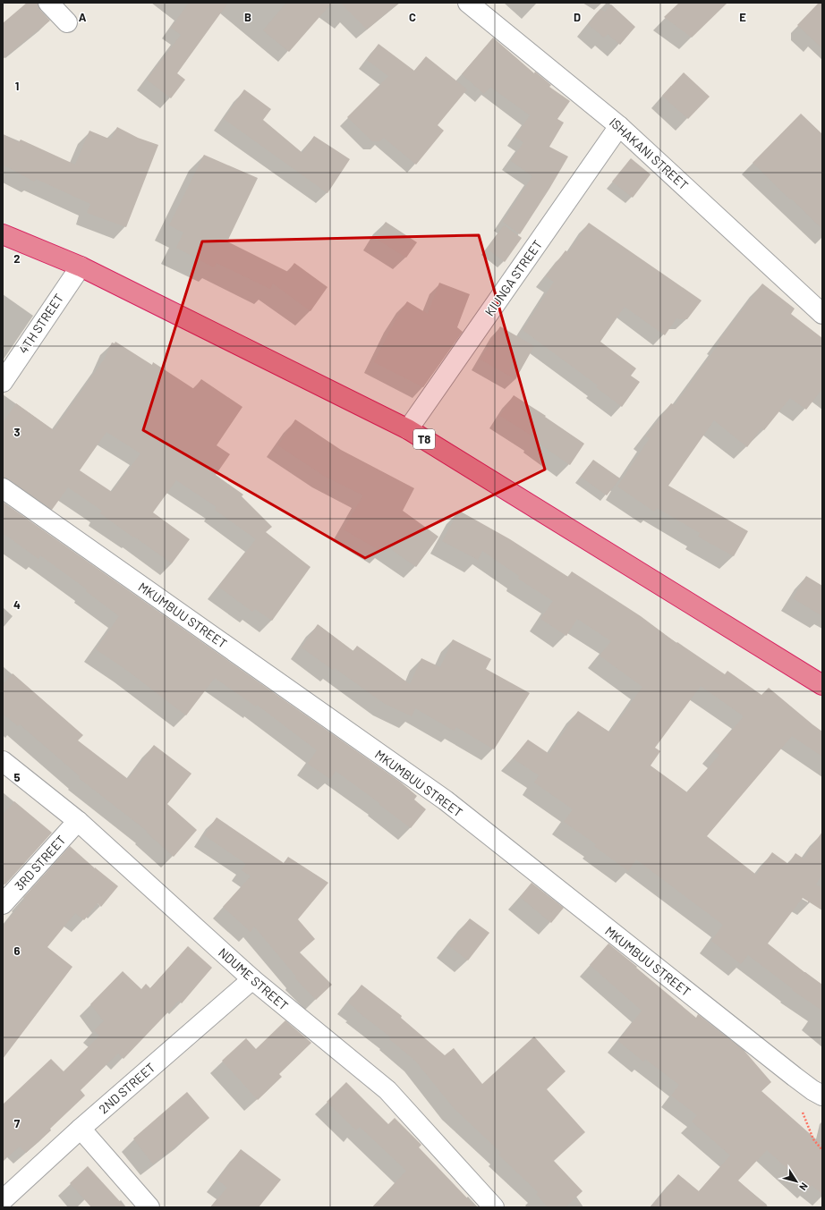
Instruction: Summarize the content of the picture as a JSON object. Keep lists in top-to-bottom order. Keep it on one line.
{"streets":{"highway":["T8"],"street":["ISHAKANI STREET","KIUNGA STREET","4TH STREET","MKUMBUU STREET","3RD STREET","NDUME STREET","2ND STREET"]},"crossings":[["ISHAKANI STREET","KIUNGA STREET"],["KIUNGA STREET","T8"],["4TH STREET","T8"],["3RD STREET","NDUME STREET"],["NDUME STREET","2ND STREET"]],"north":"bottom right","grid":{"columns":["A","B","C","D","E"],"rows":["1","2","3","4","5","6","7"]}}
